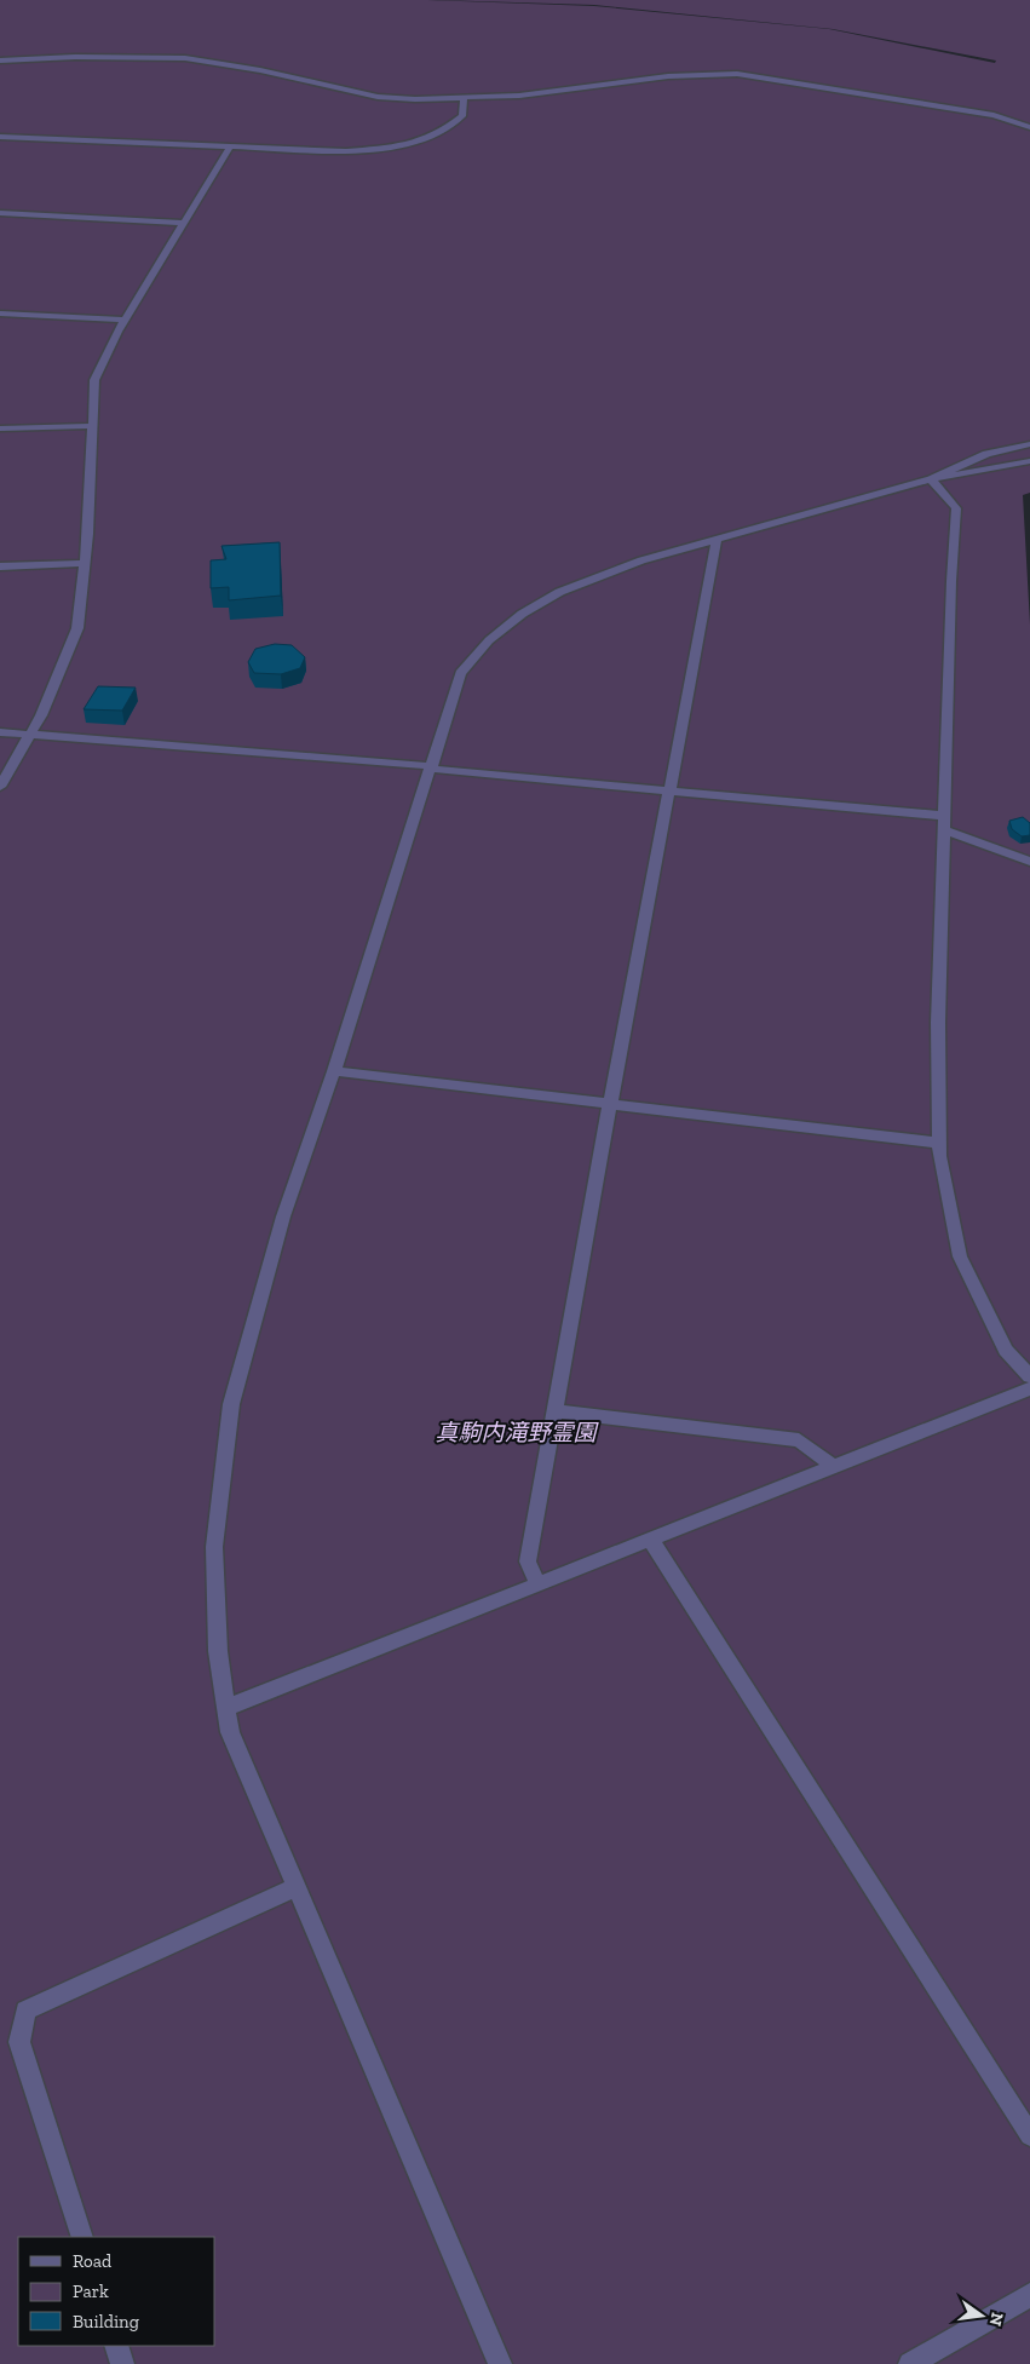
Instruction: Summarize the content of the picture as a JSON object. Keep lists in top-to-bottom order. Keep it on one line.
{"parks":["真駒内滝野霊園"],"legend":["Road","Park","Building"],"north":"right"}
